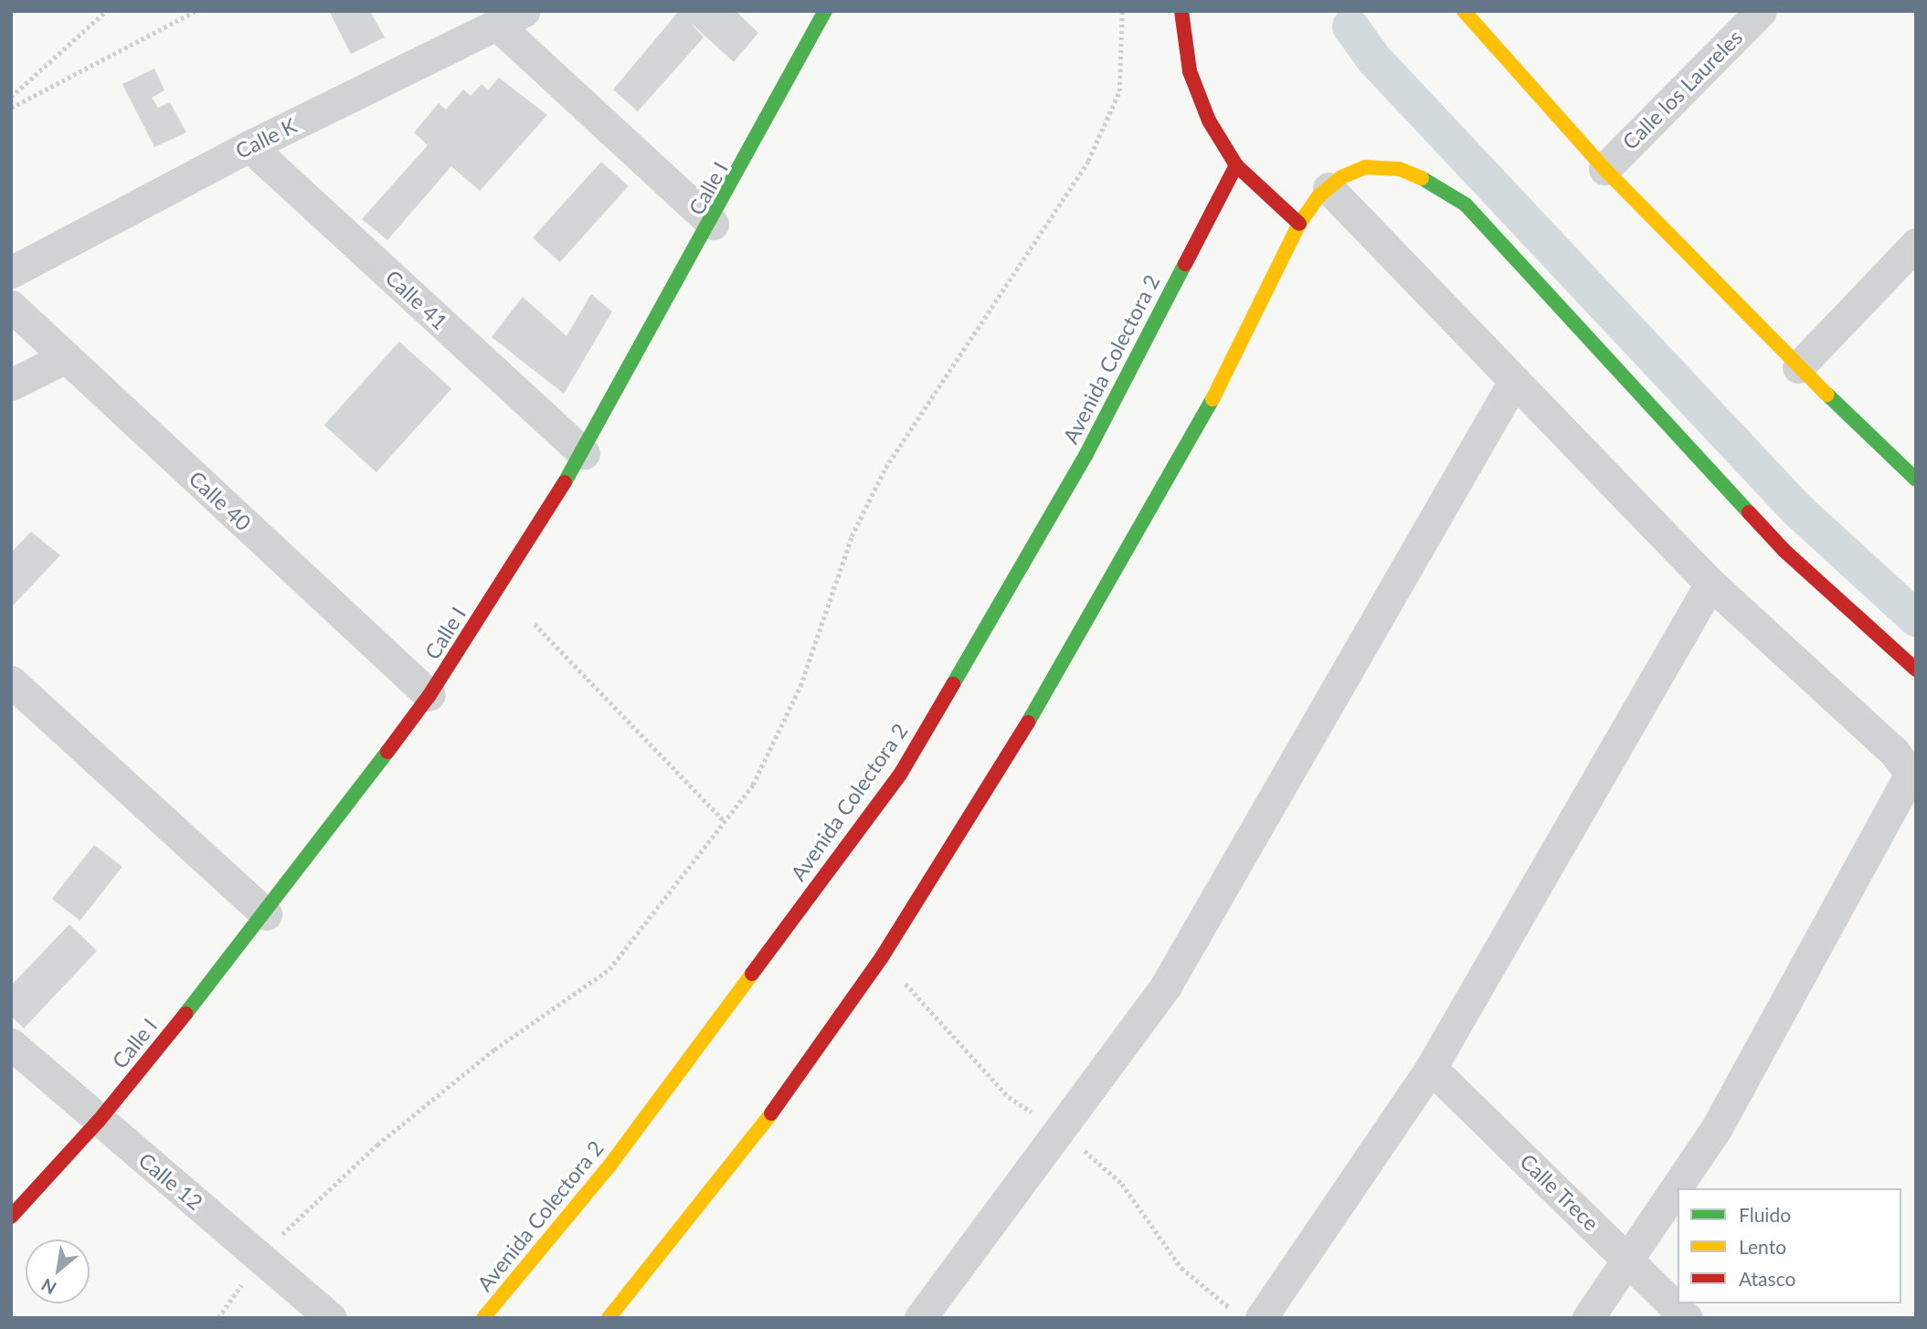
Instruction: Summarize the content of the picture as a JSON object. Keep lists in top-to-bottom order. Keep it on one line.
{"streets":{"street":["Calle los Laureles","Calle K","Calle I","Calle 41","Avenida Colectora 2","Calle 40","Calle 12","Calle Trece"]},"crossings":[["Calle K","Calle 41"],["Calle I","Calle 41"],["Calle I","Calle 40"],["Calle I","Calle 12"]],"legend":["Fluido","Lento","Atasco"],"north":"bottom left"}
